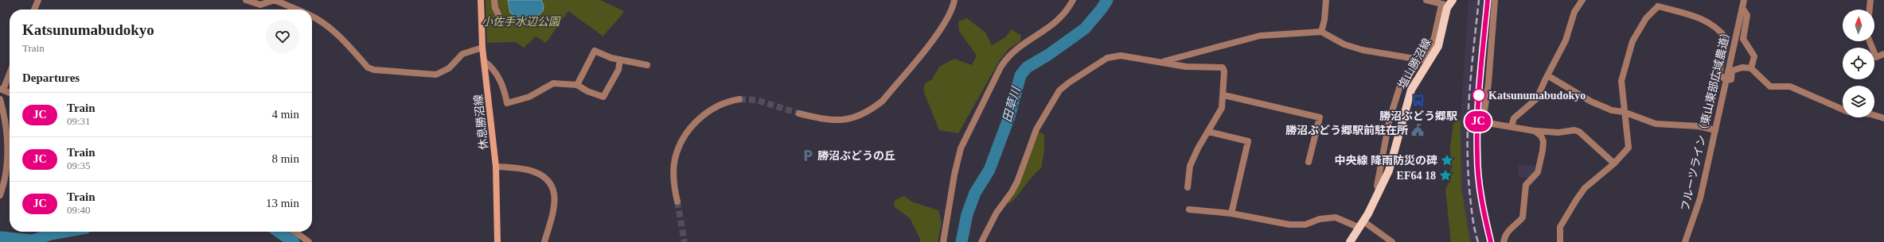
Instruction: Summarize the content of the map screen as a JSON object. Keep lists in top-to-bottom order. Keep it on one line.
{"streets":{"main road":["塩山勝沼線","休息勝沼線"],"street":["フルーツライン（東山東部広域農道）"]},"water":["田草川"],"parks":["小佐手水辺公園"],"places":{"other":["Katsunumabudokyo"],"bus stop":["勝沼ぶどう郷駅"],"public building":["勝沼ぶどう郷駅前駐在所"],"parking":["勝沼ぶどうの丘"],"place":["中央線 降雨防災の碑","EF64 18"]},"north":"top","page":{"on_map":"JC","heading":[["Katsunumabudokyo","Train"],"Departures"],"list":[{"mark":"JC","name":"Train","note":"09:31","value":"4 min"},{"mark":"JC","name":"Train","note":"09:35","value":"8 min"},{"mark":"JC","name":"Train","note":"09:40","value":"13 min"}]}}
